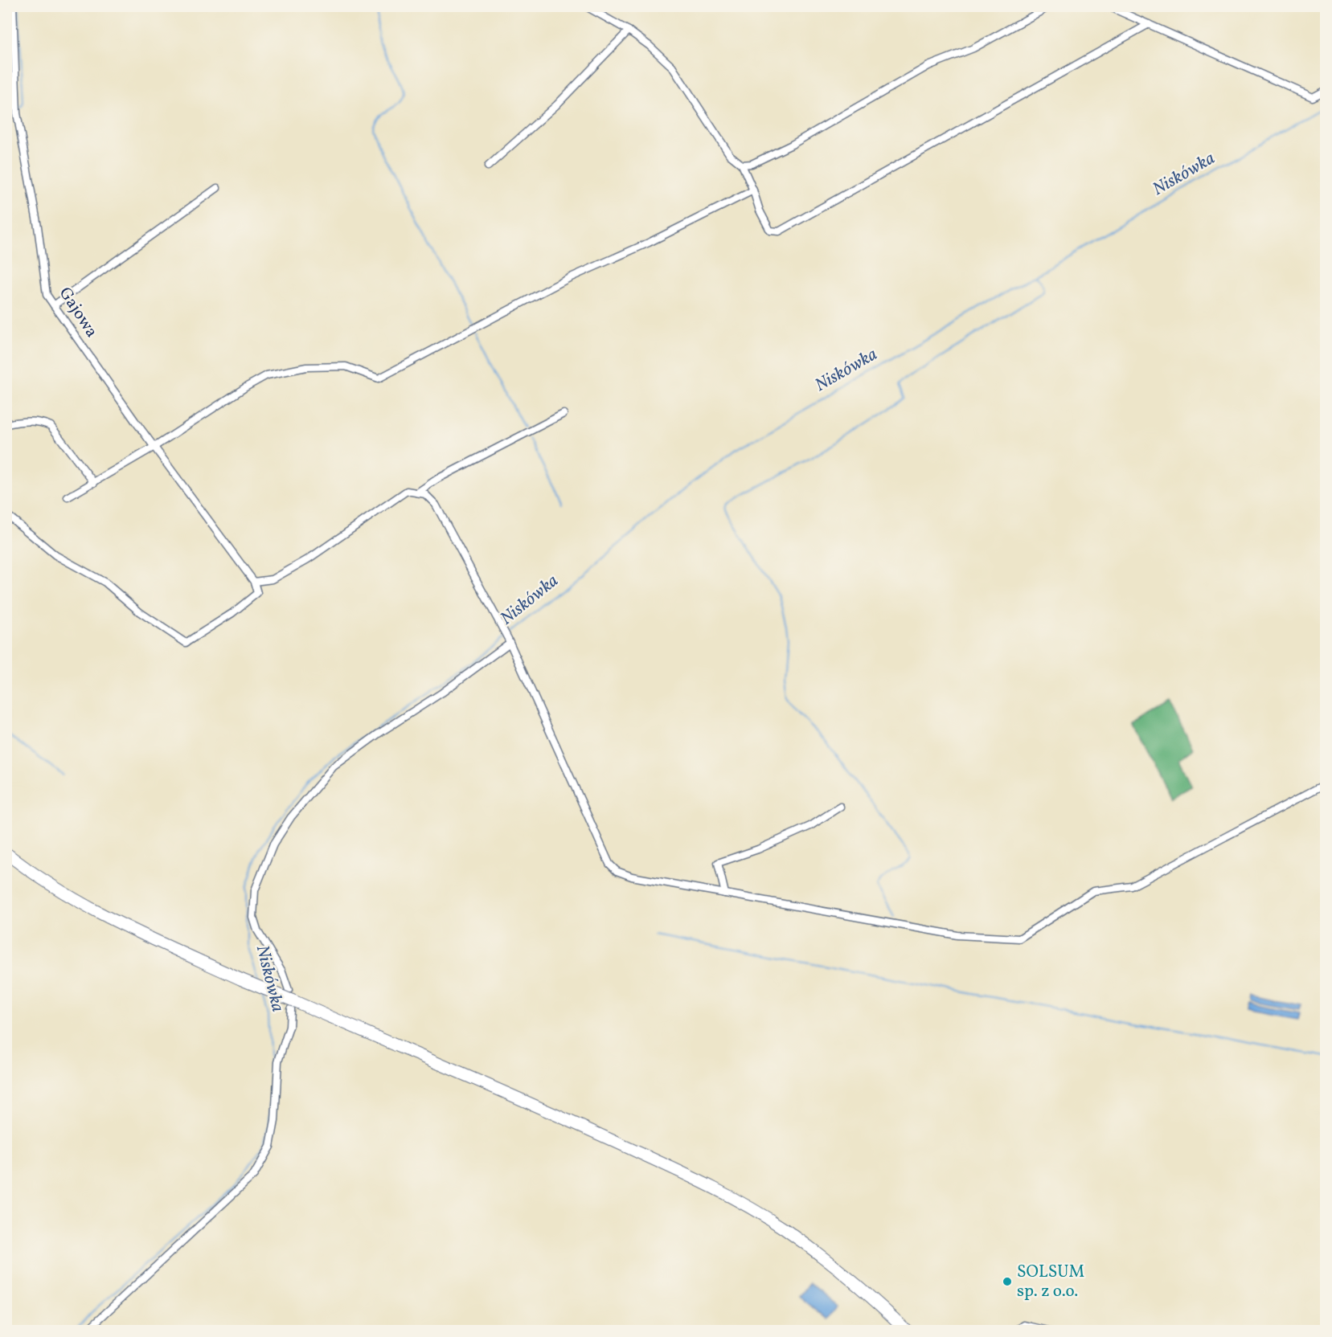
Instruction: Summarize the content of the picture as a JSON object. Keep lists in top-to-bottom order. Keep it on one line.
{"streets":{"street":["Gajowa"]},"water":["Niskówka"],"places":["SOLSUM sp. z o.o."]}
